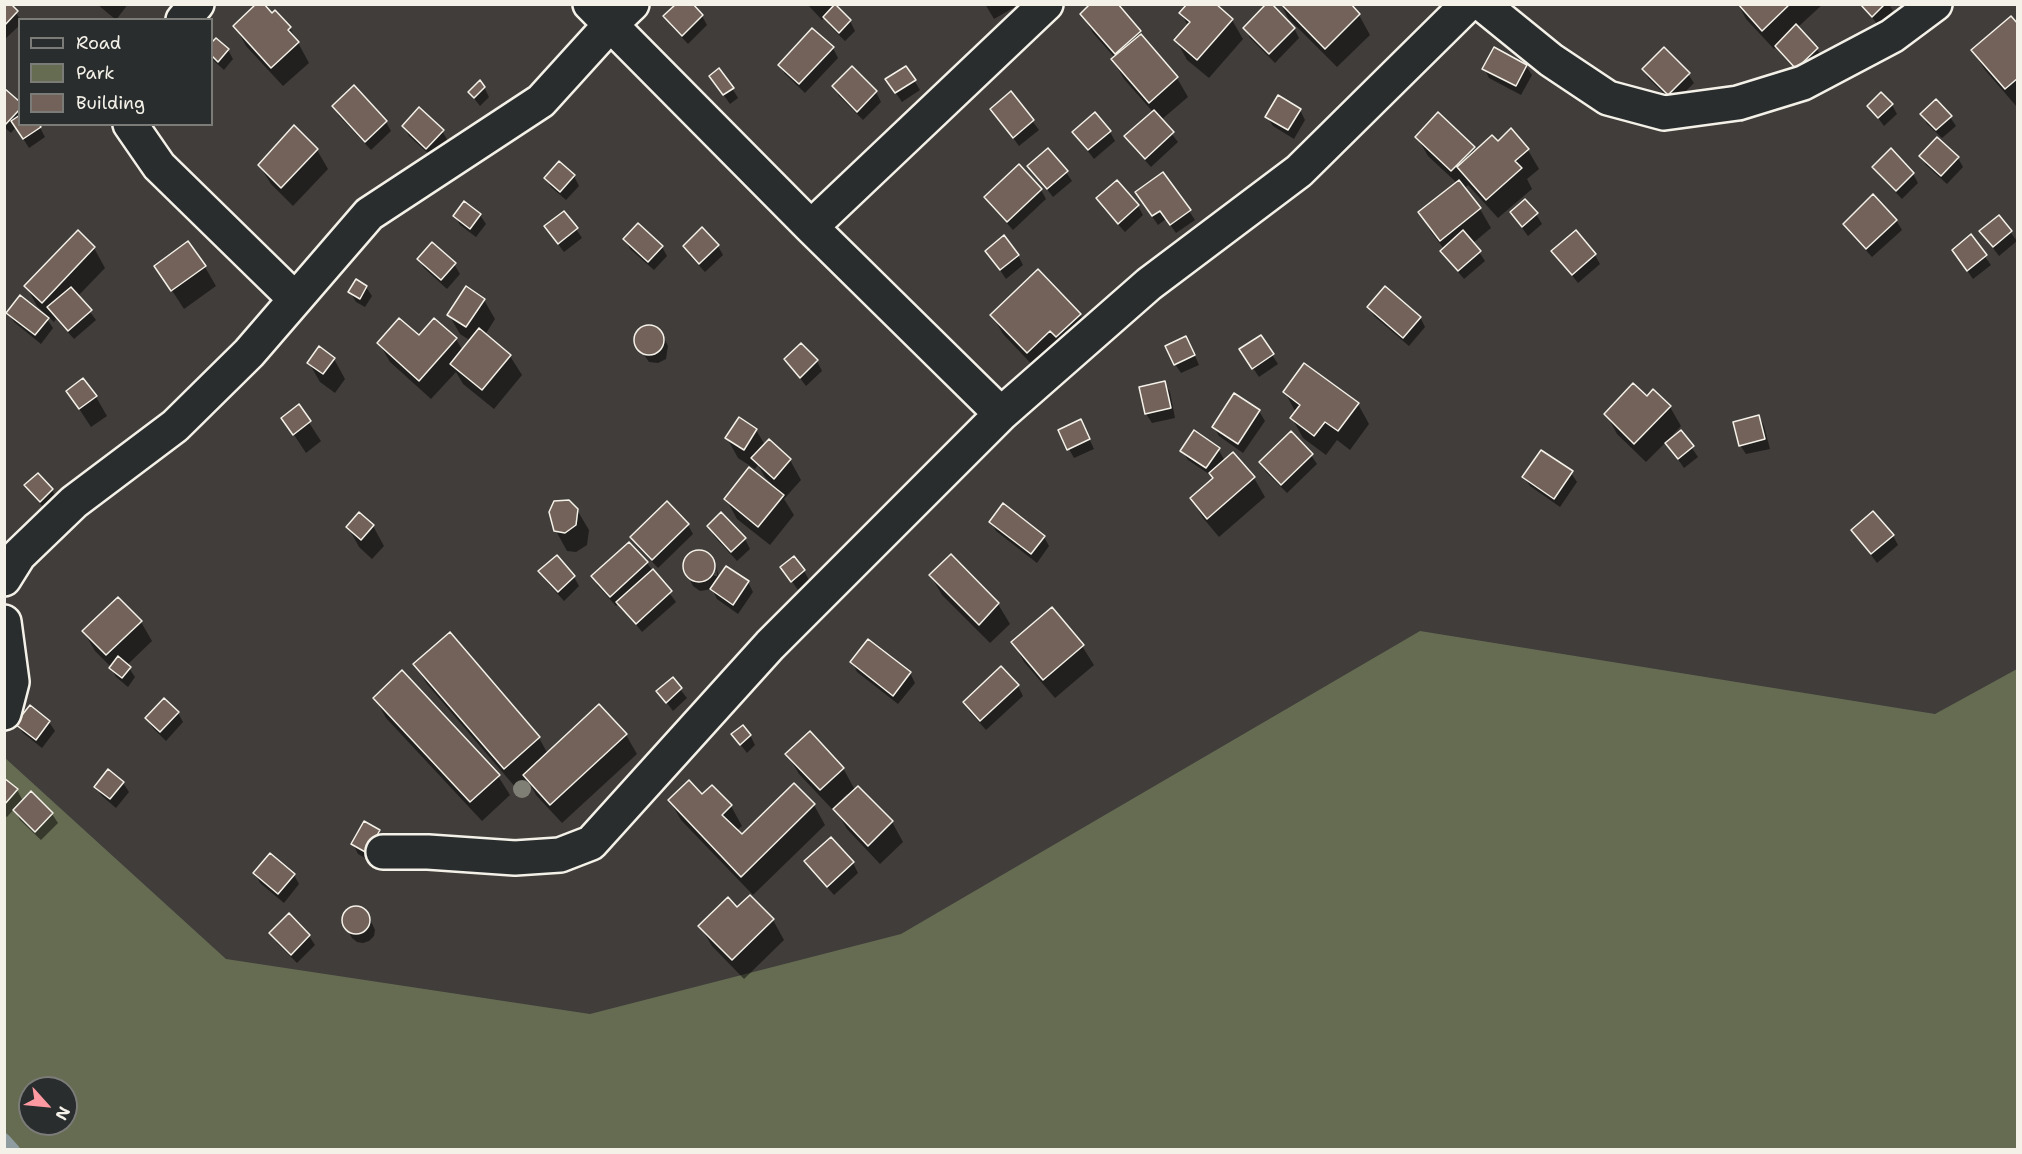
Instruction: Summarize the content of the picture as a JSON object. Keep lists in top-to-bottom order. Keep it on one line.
{"legend":["Road","Park","Building"],"north":"bottom right"}
